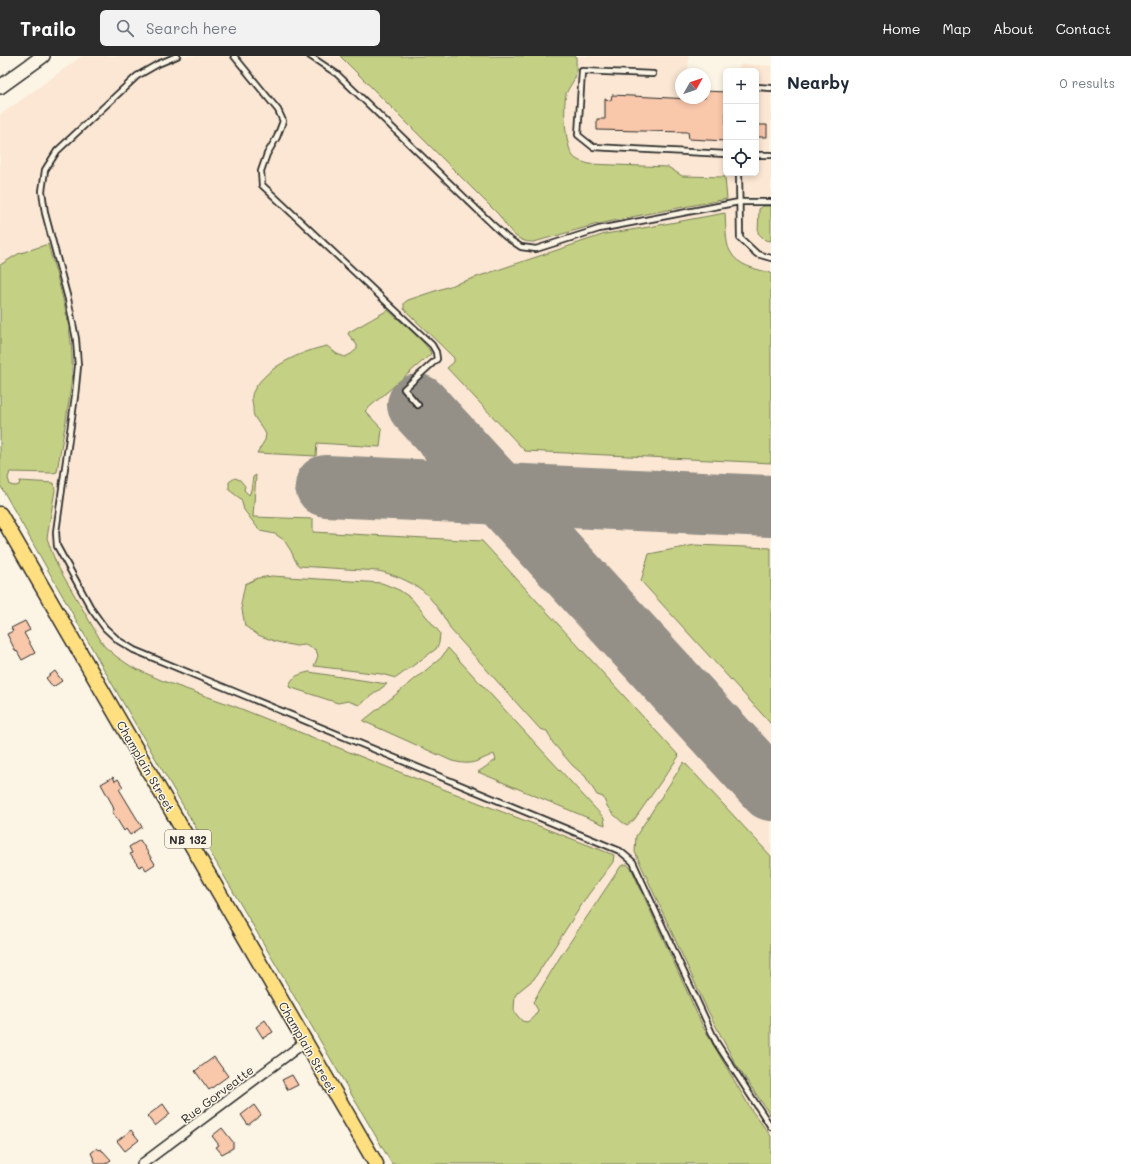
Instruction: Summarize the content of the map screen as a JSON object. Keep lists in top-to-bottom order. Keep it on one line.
{"streets":{"main road":["Champlain Street","NB 132"],"street":["Rue Gorveatte"]},"crossings":[["Champlain Street","Rue Gorveatte"]],"north":"top right","page":{"header":"Trailo","search":"Search here","nav":["Home","Map","About","Contact"],"heading":["Nearby","0 results"],"map_buttons":["+","−"]}}
